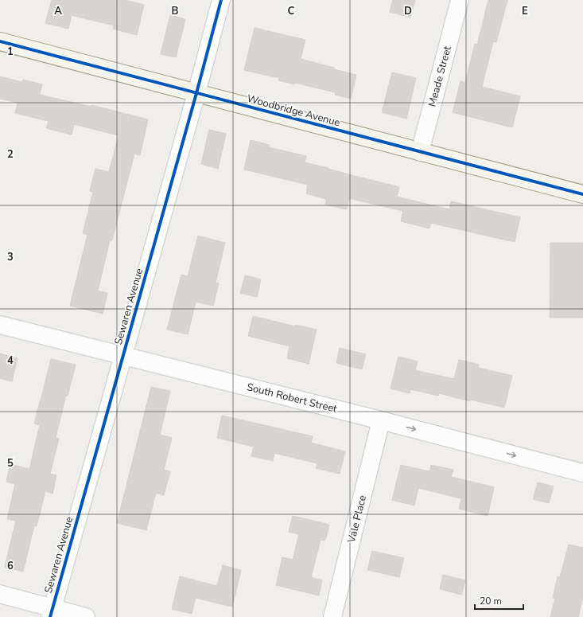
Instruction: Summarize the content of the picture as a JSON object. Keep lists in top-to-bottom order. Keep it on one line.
{"streets":{"street":["Meade Street","Woodbridge Avenue","Sewaren Avenue","South Robert Street","Vale Place"]},"crossings":[["Meade Street","Woodbridge Avenue"],["Woodbridge Avenue","Sewaren Avenue"],["Sewaren Avenue","South Robert Street"],["South Robert Street","Vale Place"]],"scale_bar":"20 m","grid":{"columns":["A","B","C","D","E"],"rows":["1","2","3","4","5","6"]}}
